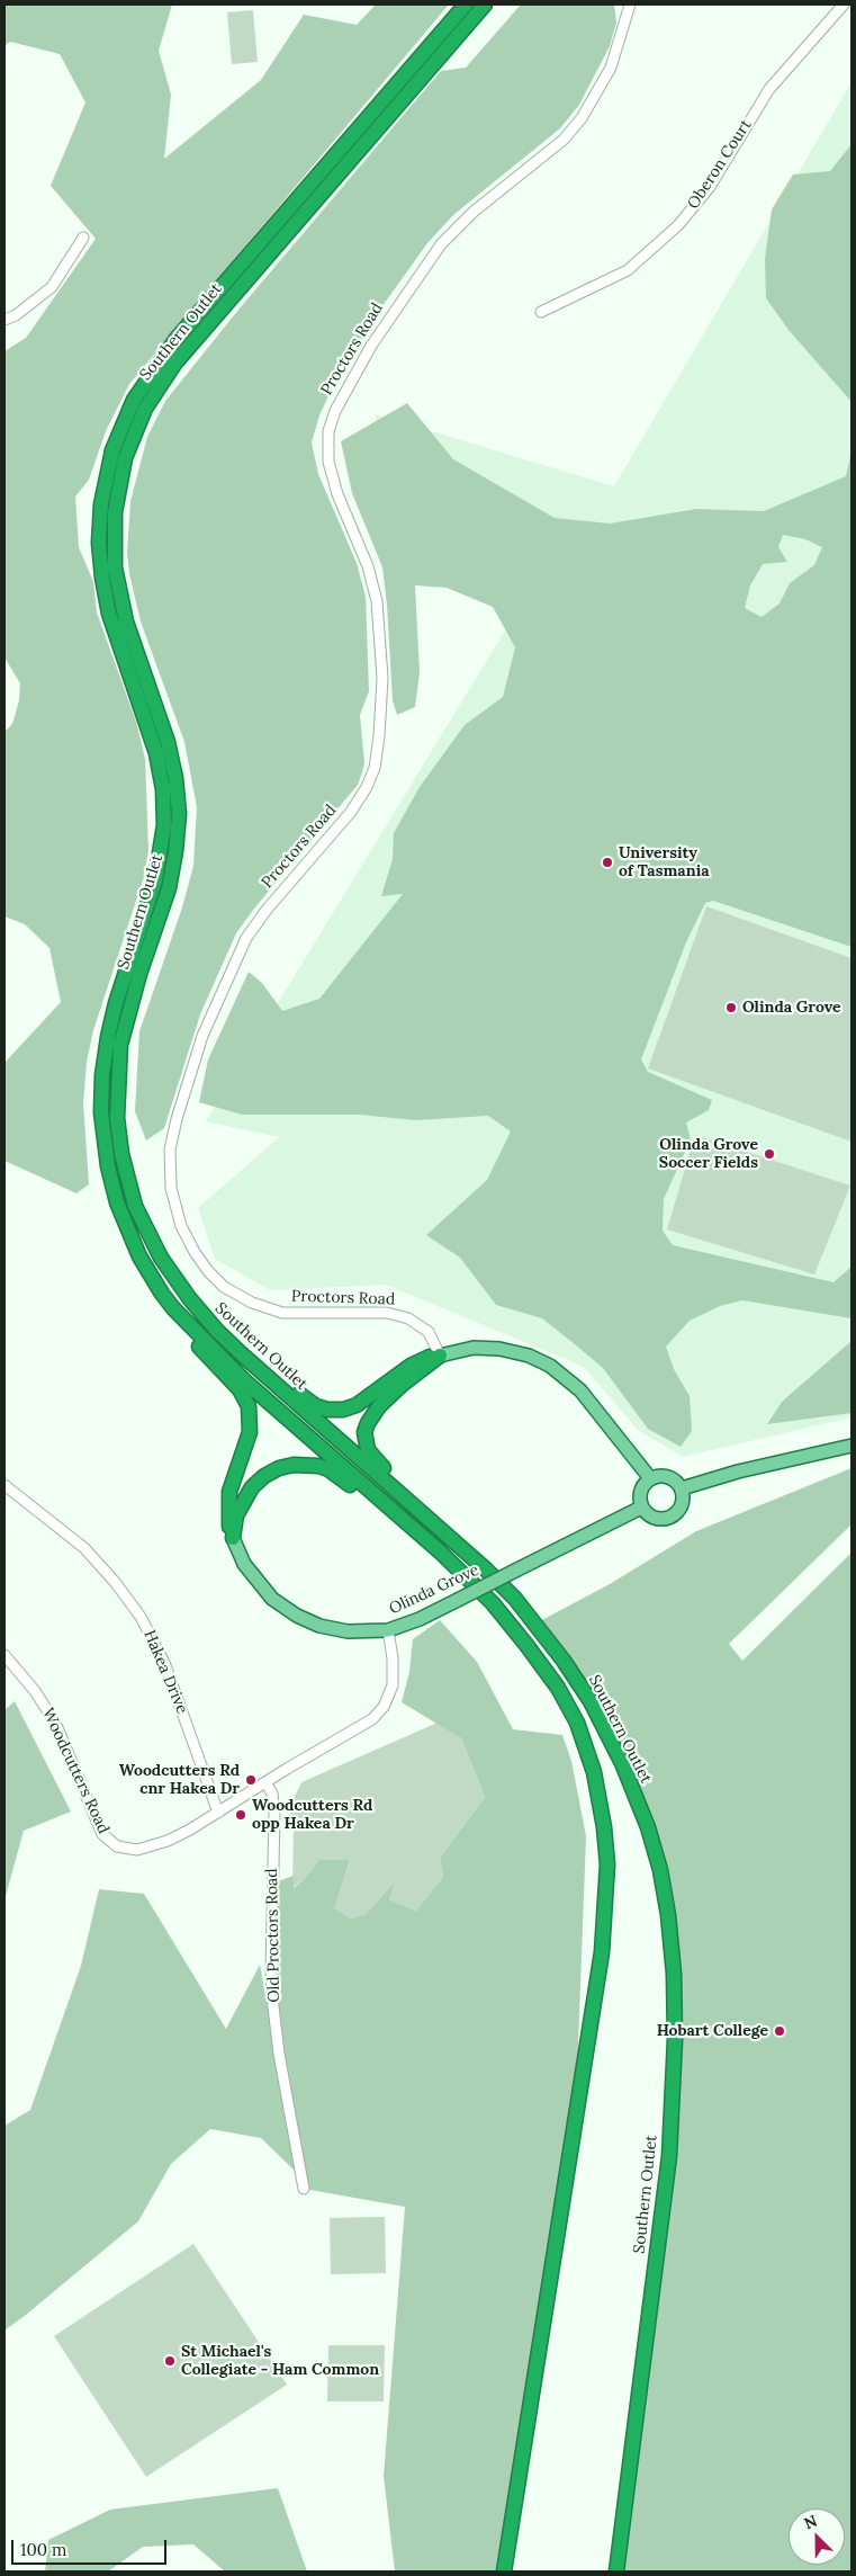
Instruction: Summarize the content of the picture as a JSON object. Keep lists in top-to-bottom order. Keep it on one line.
{"streets":{"highway":["Southern Outlet"],"main road":["Olinda Grove"],"street":["Oberon Court","Proctors Road","Hakea Drive","Woodcutters Road","Old Proctors Road"]},"crossings":[["Olinda Grove","Woodcutters Road"],["Hakea Drive","Woodcutters Road"],["Woodcutters Road","Old Proctors Road"]],"places":["University of Tasmania","Olinda Grove","Olinda Grove Soccer Fields","Woodcutters Rd cnr Hakea Dr","Woodcutters Rd opp Hakea Dr","Hobart College","St Michael's Collegiate - Ham Common"],"scale_bar":"100 m","north":"top left"}
